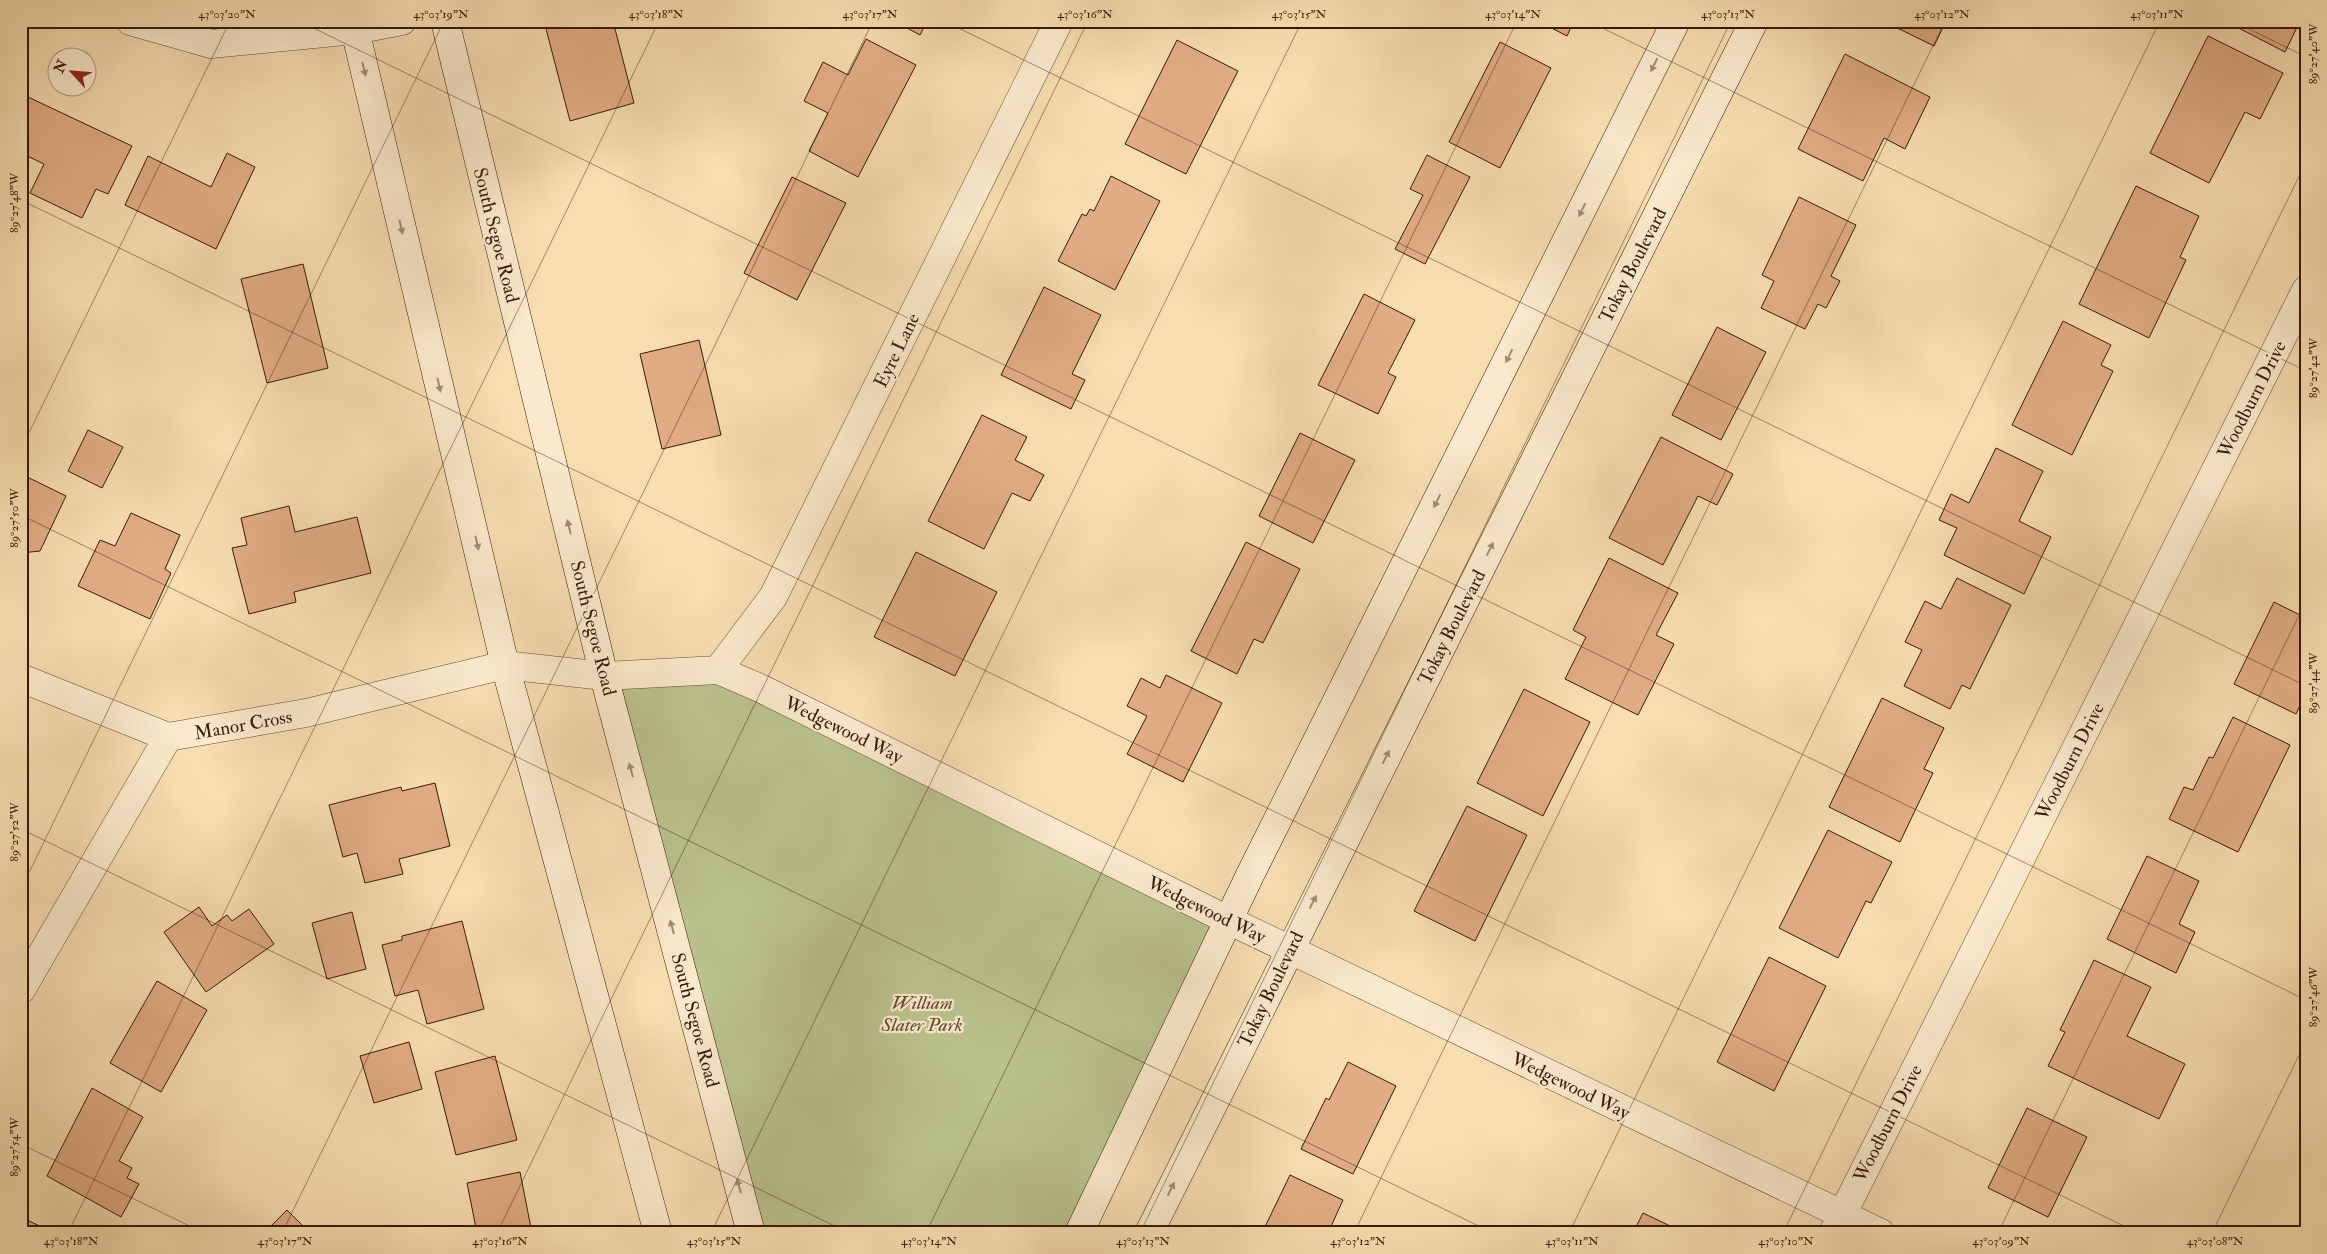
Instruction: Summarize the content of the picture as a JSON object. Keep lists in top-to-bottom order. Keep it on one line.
{"streets":{"street":["South Segoe Road","Tokay Boulevard","Eyre Lane","Woodburn Drive","Manor Cross","Wedgewood Way"]},"crossings":[["South Segoe Road","Manor Cross"],["South Segoe Road","Wedgewood Way"],["Tokay Boulevard","Wedgewood Way"],["Eyre Lane","Wedgewood Way"],["Woodburn Drive","Wedgewood Way"],["Manor Cross","Wedgewood Way"]],"parks":["William Slater Park"],"north":"top left","coordinates":["43°03'20\"N","43°03'19\"N","43°03'18\"N","43°03'17\"N","43°03'16\"N","43°03'15\"N","43°03'14\"N","43°03'13\"N","43°03'12\"N","43°03'11\"N","89°27'40\"W","89°27'48\"W","89°27'42\"W","89°27'50\"W","89°27'44\"W","89°27'52\"W","89°27'46\"W","89°27'54\"W","43°03'10\"N","43°03'09\"N","43°03'08\"N"]}
